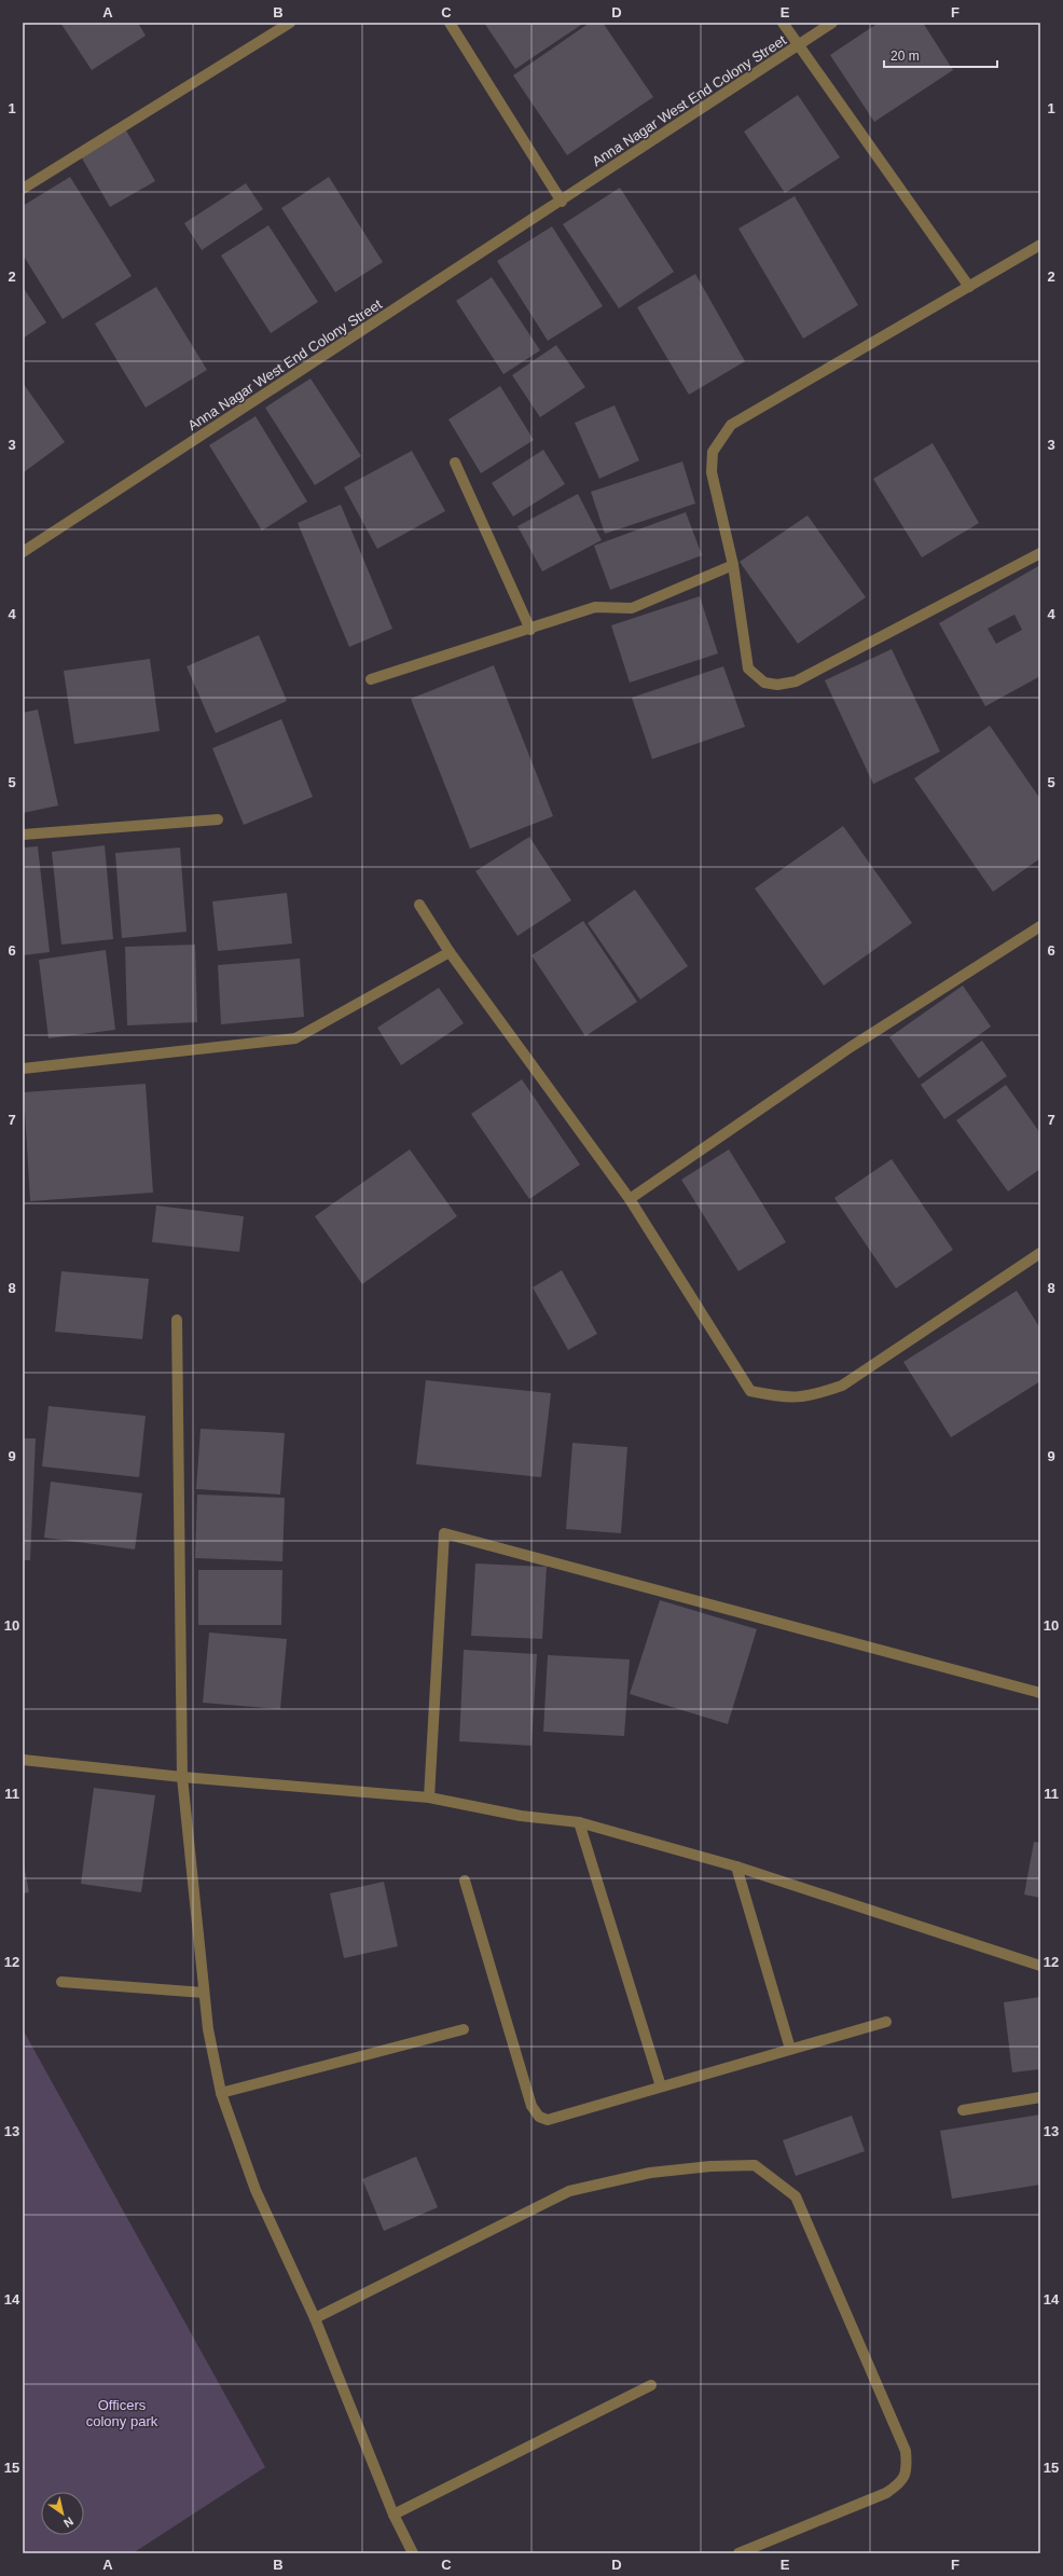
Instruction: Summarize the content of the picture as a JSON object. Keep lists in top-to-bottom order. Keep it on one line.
{"streets":{"street":["Anna Nagar West End Colony Street"]},"parks":["Officers colony park"],"scale_bar":"20 m","north":"bottom right","grid":{"columns":["A","B","C","D","E","F"],"rows":["1","2","3","4","5","6","7","8","9","10","11","12","13","14","15"]}}
